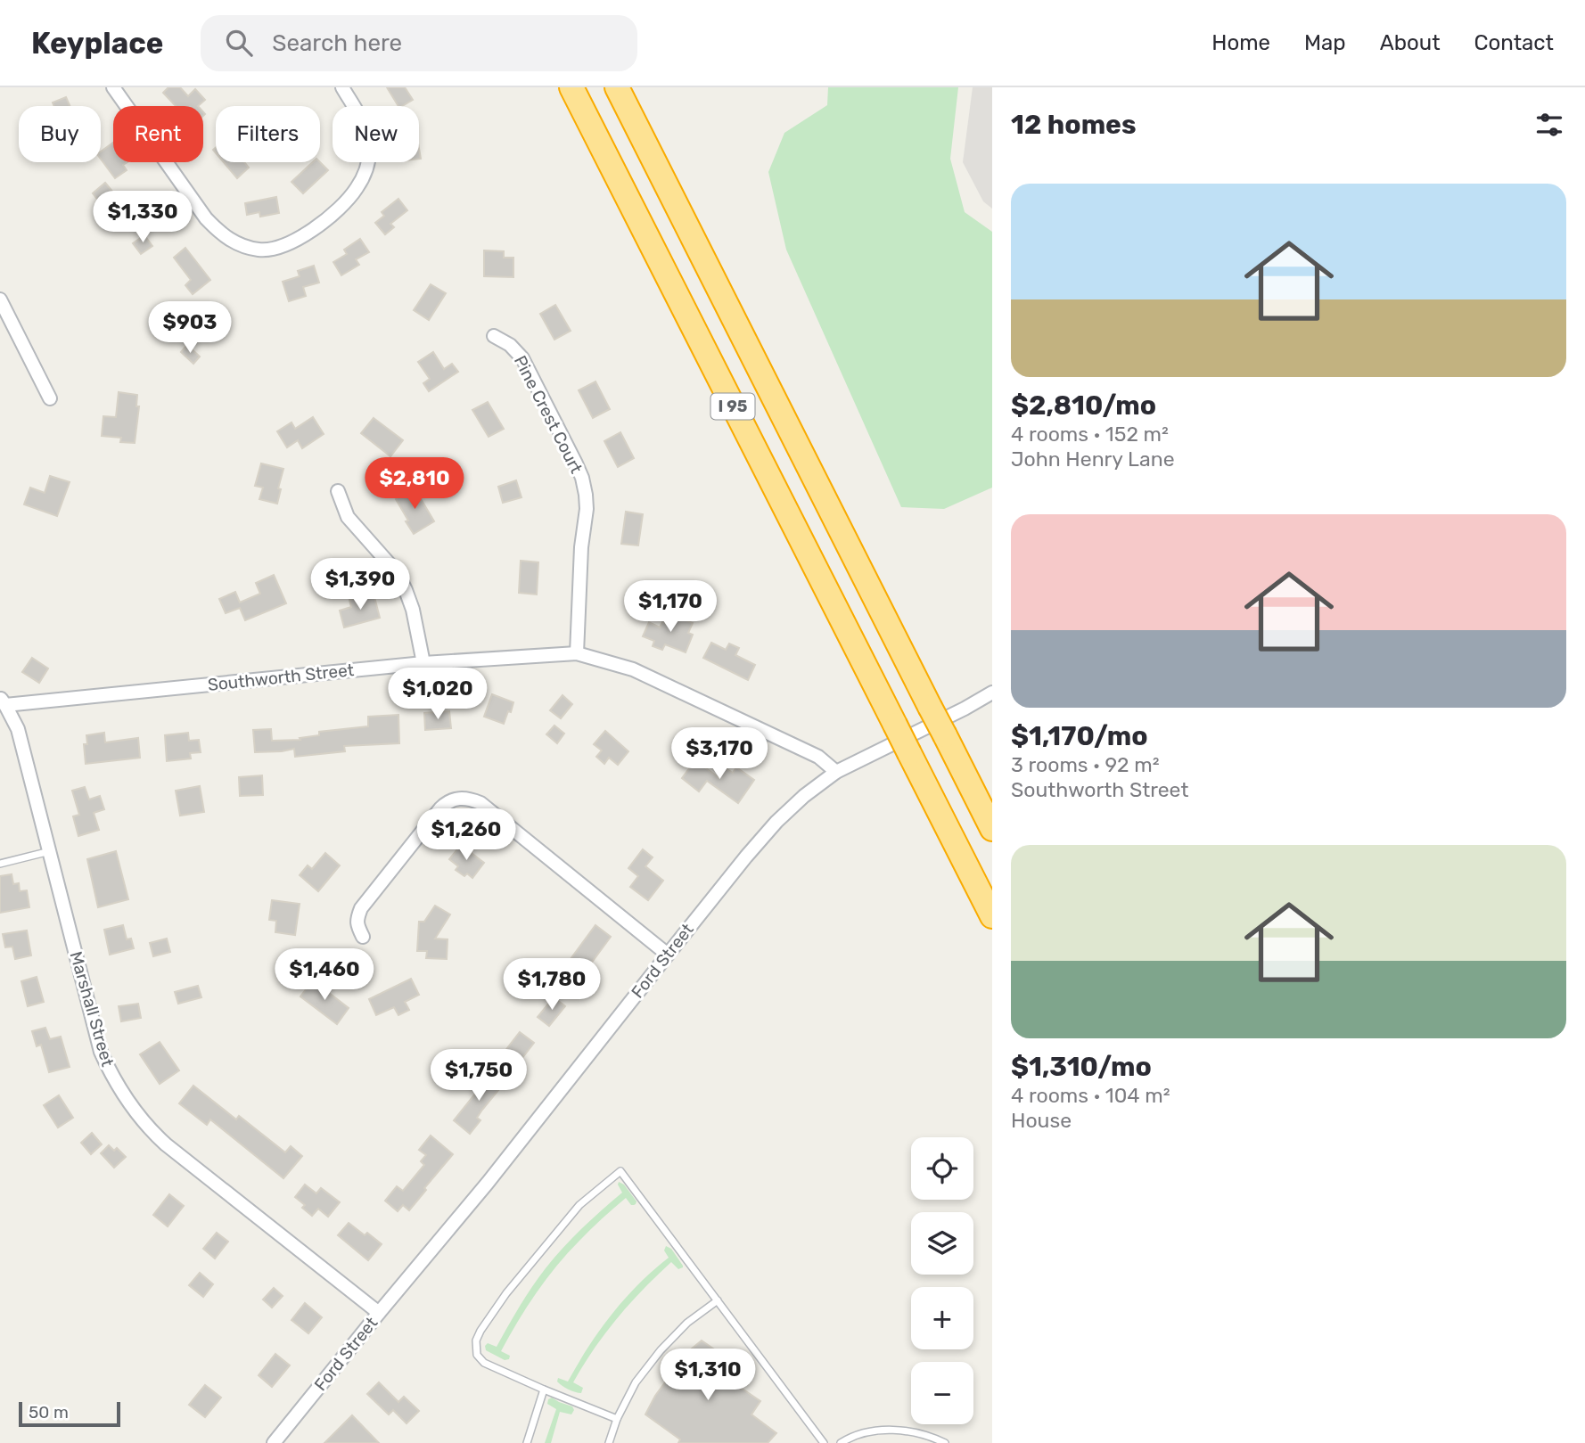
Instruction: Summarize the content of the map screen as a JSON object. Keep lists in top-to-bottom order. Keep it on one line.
{"streets":{"highway":["I 95"],"street":["Pine Crest Court","Southworth Street","Ford Street","Marshall Street"]},"crossings":[["Pine Crest Court","Southworth Street"],["Southworth Street","Ford Street"],["Southworth Street","Marshall Street"],["Ford Street","Marshall Street"]],"scale_bar":"50 m","page":{"header":"Keyplace","search":"Search here","nav":["Home","Map","About","Contact"],"heading":"12 homes","chip":["Buy","Rent","Filters","New"],"list":[{"name":"$2,810/mo","note":"4 rooms · 152 m² · John Henry Lane"},{"name":"$1,170/mo","note":"3 rooms · 92 m² · Southworth Street"},{"name":"$1,310/mo","note":"4 rooms · 104 m² · House"}],"price":["$1,330","$903","$2,810","$1,390","$1,170","$1,020","$3,170","$1,260","$1,460","$1,780","$1,750","$1,310"],"map_buttons":["+","−"],"scale":"50 m"}}
